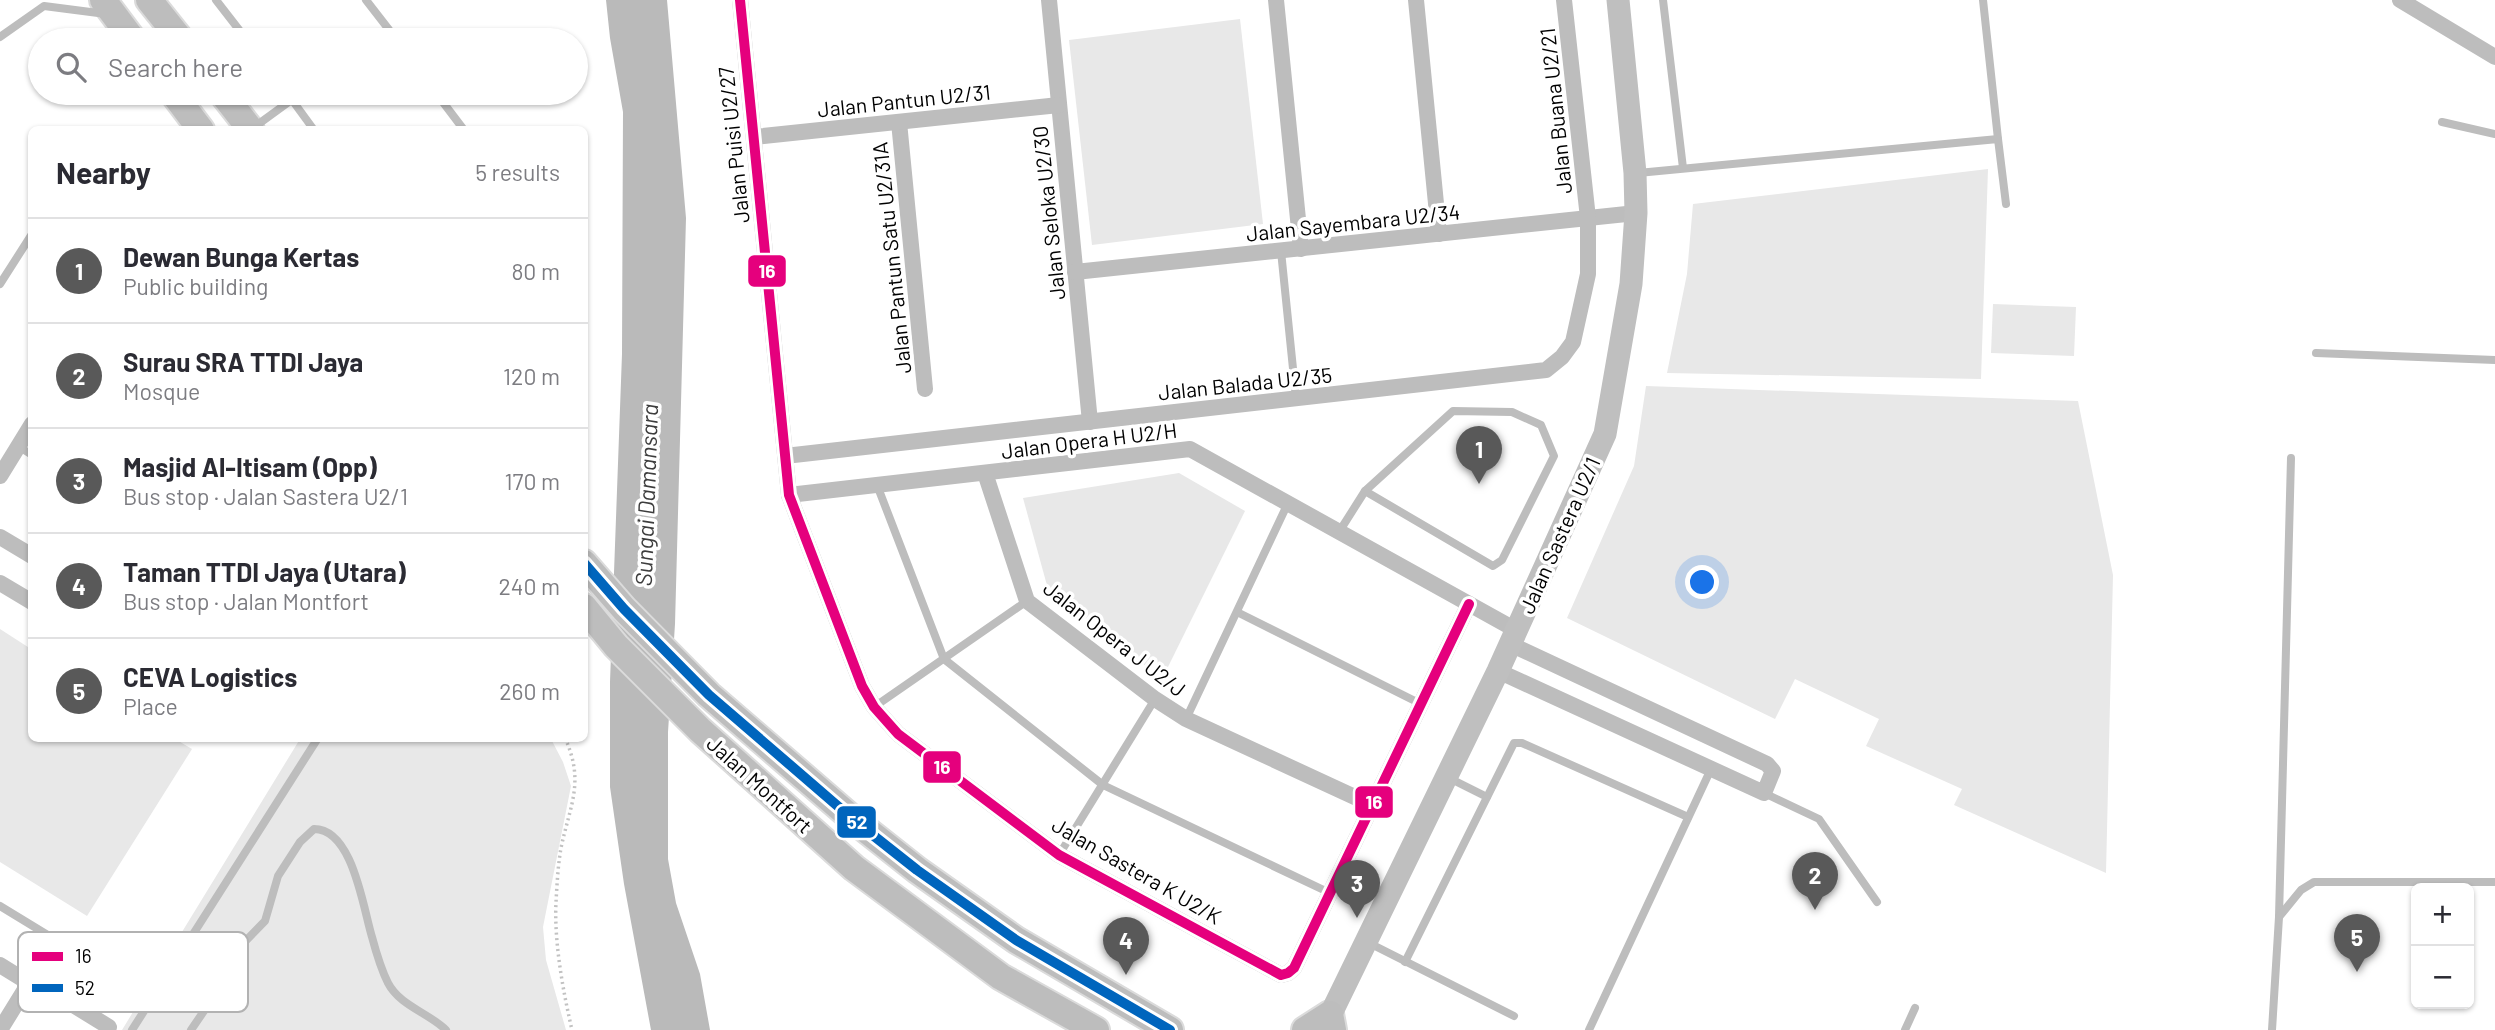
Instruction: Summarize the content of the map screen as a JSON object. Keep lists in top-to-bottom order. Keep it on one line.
{"streets":{"main road":["Jalan Montfort"],"street":["Jalan Pantun U2/31","Jalan Buana U2/21","Jalan Puisi U2/27","Jalan Seloka U2/30","Jalan Sayembara U2/34","Jalan Pantun Satu U2/31A","Jalan Balada U2/35","Jalan Opera H U2/H","Jalan Sastera U2/1","Jalan Opera J U2/J","Jalan Sastera K U2/K"]},"crossings":[["Jalan Pantun U2/31","Jalan Puisi U2/27"],["Jalan Pantun U2/31","Jalan Seloka U2/30"],["Jalan Pantun U2/31","Jalan Pantun Satu U2/31A"],["Jalan Buana U2/21","Jalan Sayembara U2/34"],["Jalan Buana U2/21","Jalan Balada U2/35"],["Jalan Puisi U2/27","Jalan Balada U2/35"],["Jalan Puisi U2/27","Jalan Opera H U2/H"],["Jalan Puisi U2/27","Jalan Sastera K U2/K"],["Jalan Seloka U2/30","Jalan Sayembara U2/34"],["Jalan Seloka U2/30","Jalan Balada U2/35"],["Jalan Sayembara U2/34","Jalan Balada U2/35"],["Jalan Sayembara U2/34","Jalan Sastera U2/1"],["Jalan Opera H U2/H","Jalan Sastera U2/1"],["Jalan Opera H U2/H","Jalan Opera J U2/J"],["Jalan Opera H U2/H","Jalan Sastera K U2/K"],["Jalan Opera J U2/J","Jalan Sastera K U2/K"]],"water":["Sungai Damansara"],"lines":["transit line 16","transit line 52"],"legend":["16","52"],"page":{"search":"Search here","heading":["Nearby","5 results"],"list":[{"mark":"1","name":"Dewan Bunga Kertas","note":"Public building","value":"80 m"},{"mark":"2","name":"Surau SRA TTDI Jaya","note":"Mosque","value":"120 m"},{"mark":"3","name":"Masjid Al-Itisam (Opp)","note":"Bus stop · Jalan Sastera U2/1","value":"170 m"},{"mark":"4","name":"Taman TTDI Jaya (Utara)","note":"Bus stop · Jalan Montfort","value":"240 m"},{"mark":"5","name":"CEVA Logistics","note":"Place","value":"260 m"}],"pins":["1","2","3","5","4"],"map_buttons":["+","−"]}}
